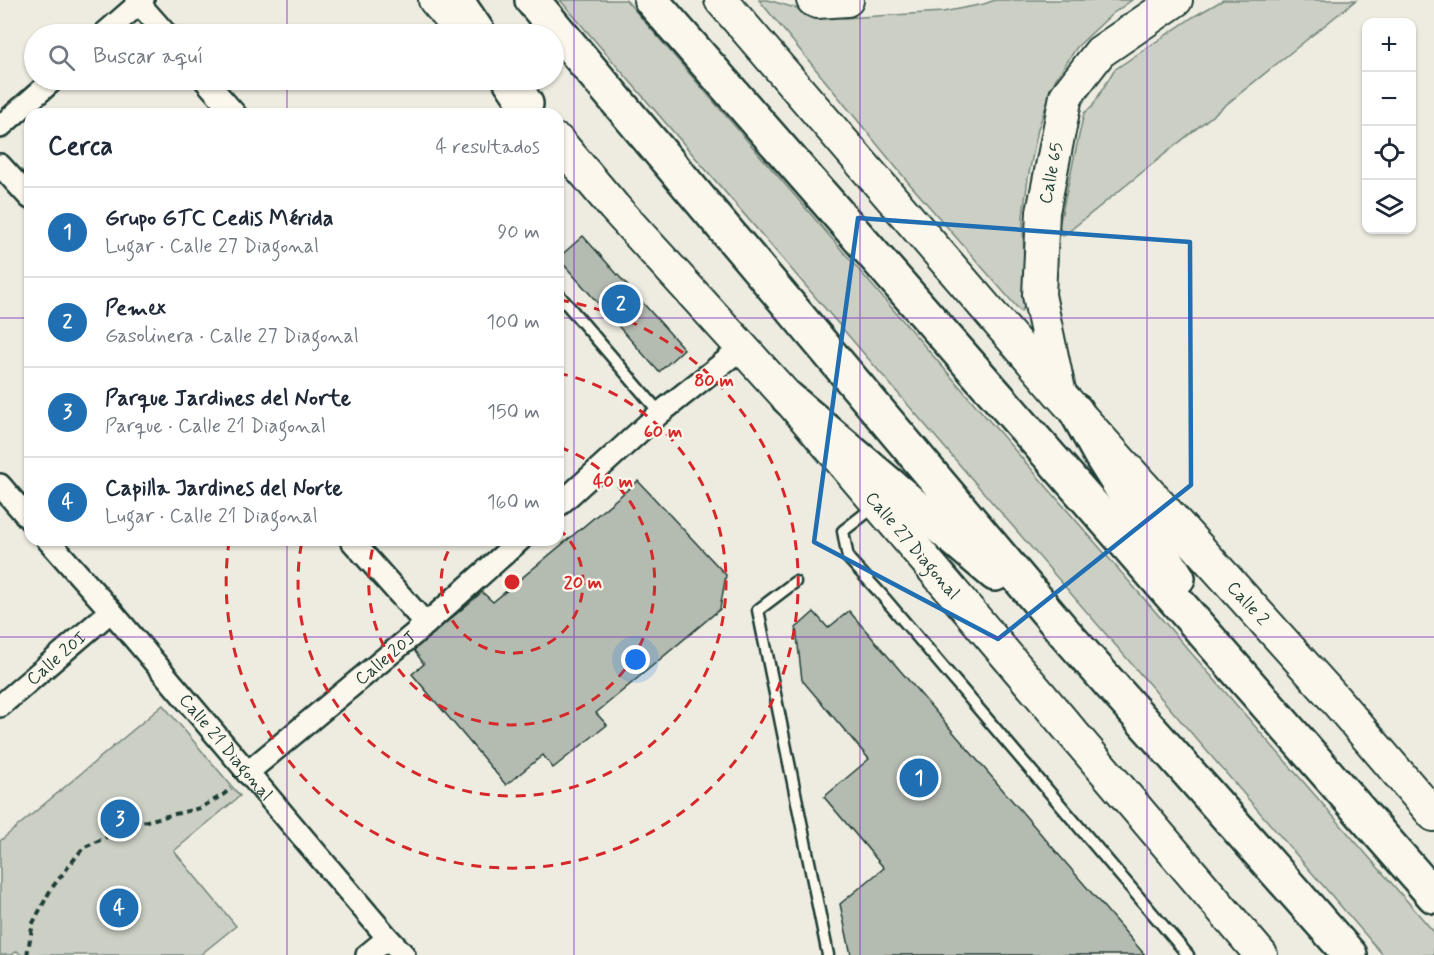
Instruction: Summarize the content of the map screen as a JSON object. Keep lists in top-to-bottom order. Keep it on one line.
{"streets":{"main road":["Calle 65","Calle 27 Diagonal","Calle 2"],"street":["Calle 20J","Calle 20I","Calle 21 Diagonal"]},"crossings":[["Calle 65","Calle 2"],["Calle 20J","Calle 21 Diagonal"],["Calle 20I","Calle 21 Diagonal"]],"page":{"map_buttons":["+","−"],"search":"Buscar aquí","heading":["Cerca","4 resultados"],"list":[{"mark":"1","name":"Grupo GTC Cedis Mérida","note":"Lugar · Calle 27 Diagonal","value":"90 m"},{"mark":"2","name":"Pemex","note":"Gasolinera · Calle 27 Diagonal","value":"100 m"},{"mark":"3","name":"Parque Jardines del Norte","note":"Parque · Calle 21 Diagonal","value":"150 m"},{"mark":"4","name":"Capilla Jardines del Norte","note":"Lugar · Calle 21 Diagonal","value":"160 m"}],"pins":["2","1","3","4"]},"rings":["80 m","60 m","40 m","20 m"]}
